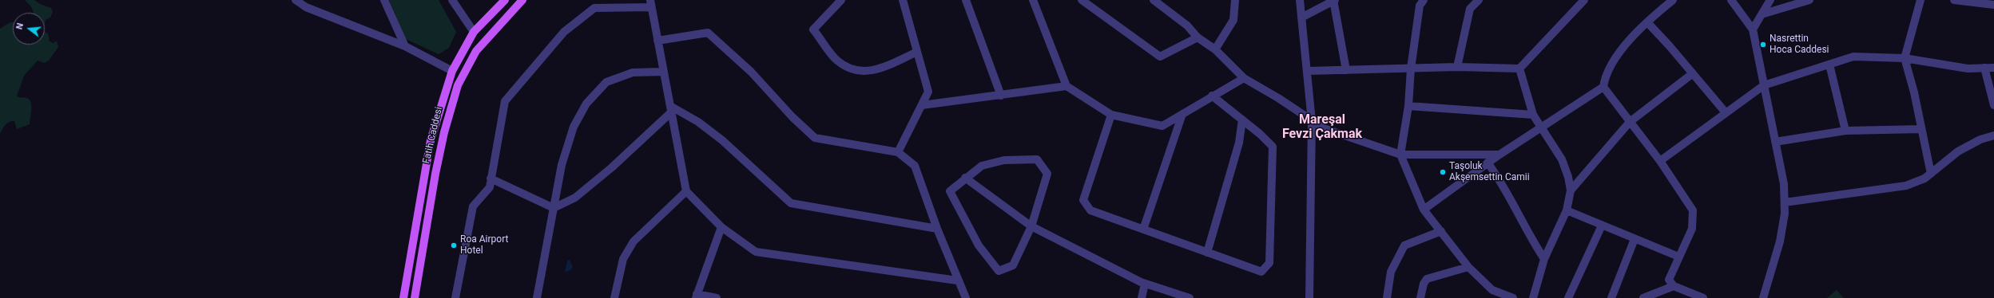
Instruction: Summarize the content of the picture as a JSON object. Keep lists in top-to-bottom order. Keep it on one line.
{"streets":{"main road":["Fatih Caddesi"]},"districts":["Mareşal Fevzi Çakmak"],"places":["Nasrettin Hoca Caddesi","Taşoluk Akşemsettin Camii","Roa Airport Hotel"],"north":"left"}
